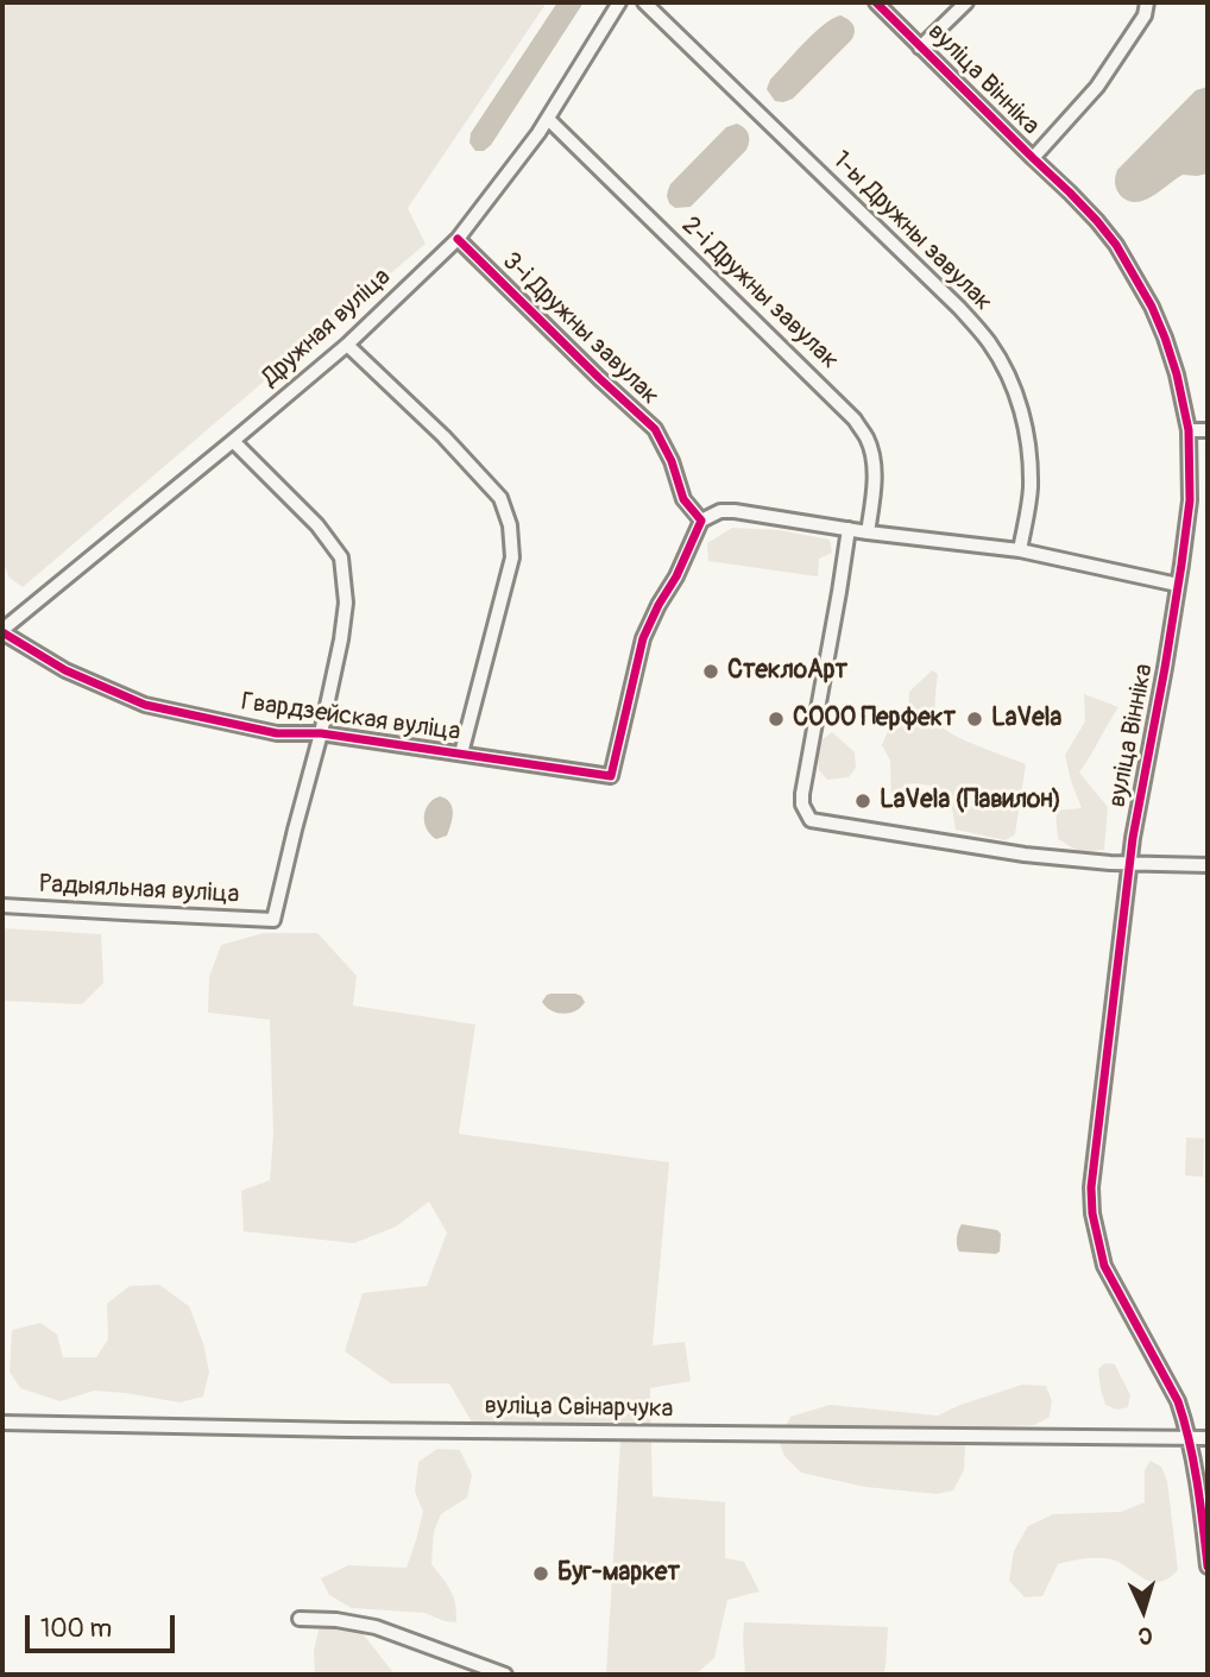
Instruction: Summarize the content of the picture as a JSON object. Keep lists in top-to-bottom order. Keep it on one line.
{"streets":{"street":["вуліца Вінніка","1-ы Дружны завулак","2-і Дружны завулак","Дружная вуліца","3-і Дружны завулак","Гвардзейская вуліца","Радыяльная вуліца","вуліца Свінарчука"]},"crossings":[["вуліца Вінніка","вуліца Свінарчука"],["2-і Дружны завулак","Дружная вуліца"],["Дружная вуліца","3-і Дружны завулак"],["Дружная вуліца","Гвардзейская вуліца"],["3-і Дружны завулак","Гвардзейская вуліца"],["Гвардзейская вуліца","Радыяльная вуліца"]],"places":["СтеклоАрт","СООО Перфект","LaVela","LaVela (Павилон)","Буг-маркет"],"scale_bar":"100 m","north":"bottom"}
